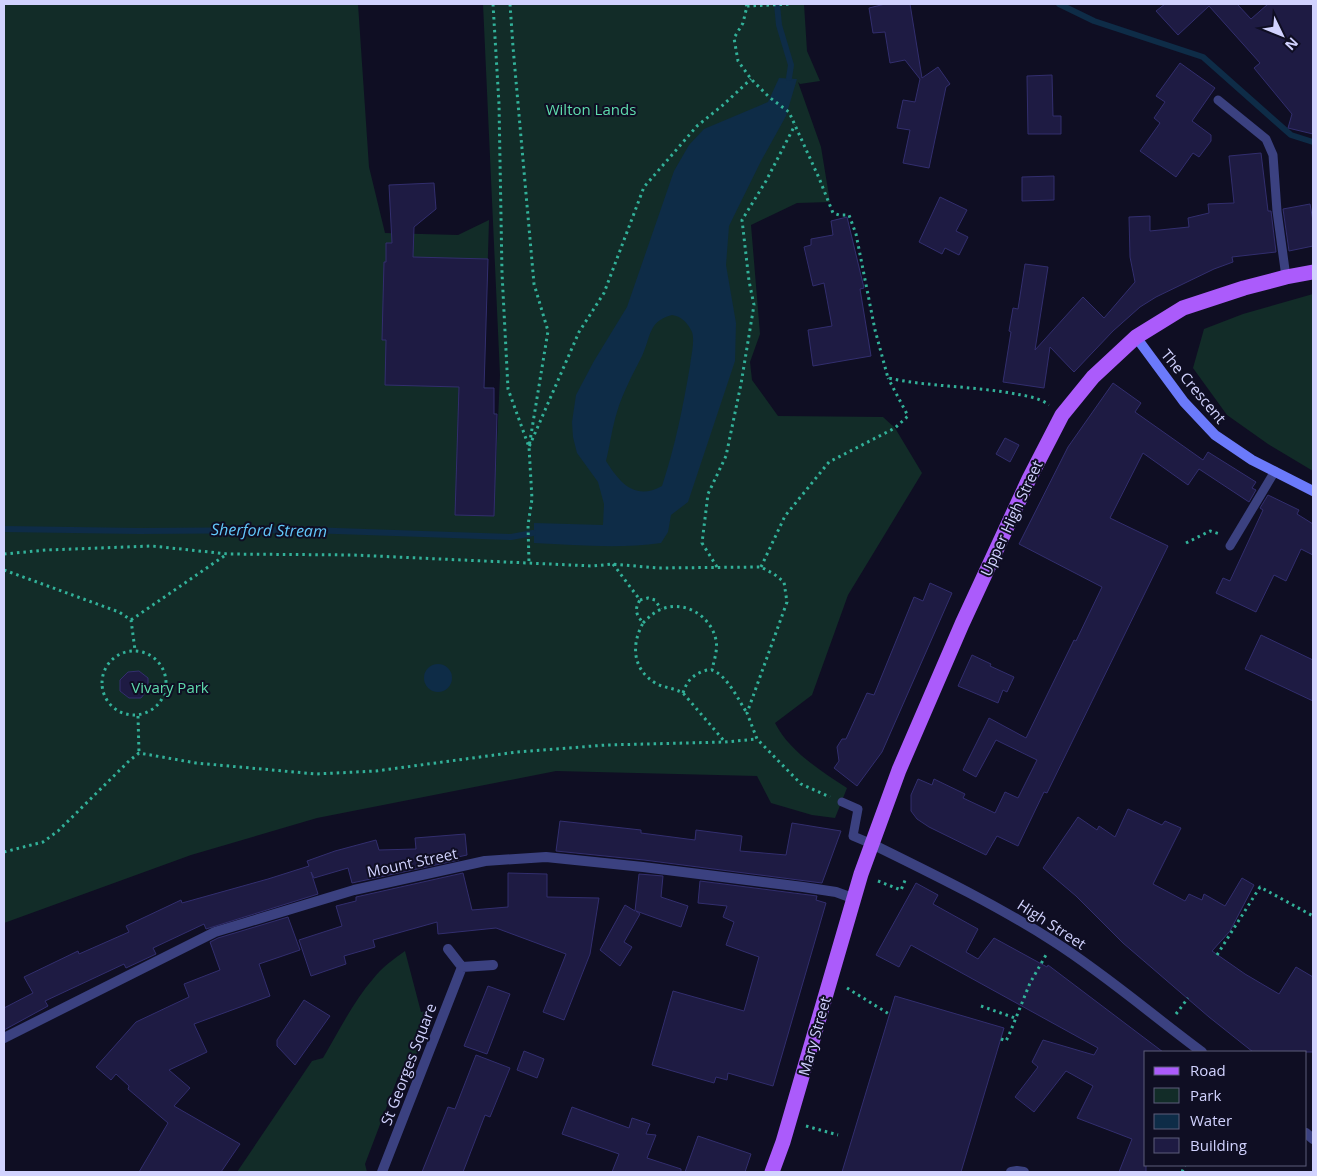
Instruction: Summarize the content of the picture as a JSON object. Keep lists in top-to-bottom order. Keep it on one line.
{"streets":{"main road":["Upper High Street","Mary Street"],"street":["The Crescent","Mount Street","High Street","St Georges Square"]},"crossings":[["The Crescent","Upper High Street"],["Upper High Street","Mount Street"],["Upper High Street","High Street"],["Upper High Street","Mary Street"],["Mount Street","Mary Street"]],"water":["Sherford Stream"],"parks":["Wilton Lands","Vivary Park"],"legend":["Road","Park","Water","Building"],"north":"bottom right"}
